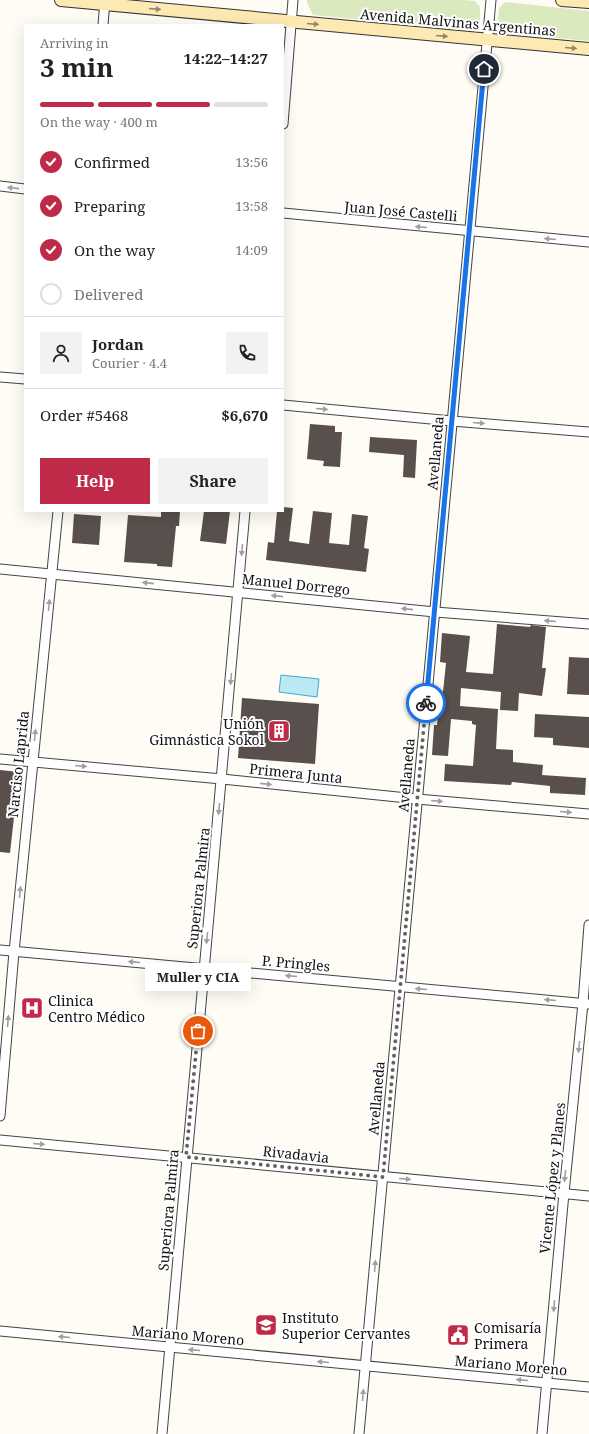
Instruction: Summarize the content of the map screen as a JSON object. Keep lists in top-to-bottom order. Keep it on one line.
{"streets":{"main road":["Avenida Malvinas Argentinas"],"street":["Juan José Castelli","Avellaneda","Manuel Dorrego","Narciso Laprida","Primera Junta","Superiora Palmira","P. Pringles","Rivadavia","Vicente López y Planes","Mariano Moreno"]},"crossings":[["Avenida Malvinas Argentinas","Avellaneda"],["Juan José Castelli","Avellaneda"],["Avellaneda","Manuel Dorrego"],["Avellaneda","Primera Junta"],["Avellaneda","P. Pringles"],["Avellaneda","Rivadavia"],["Avellaneda","Mariano Moreno"],["Manuel Dorrego","Narciso Laprida"],["Manuel Dorrego","Superiora Palmira"],["Narciso Laprida","Primera Junta"],["Narciso Laprida","P. Pringles"],["Primera Junta","Superiora Palmira"],["Superiora Palmira","P. Pringles"],["Superiora Palmira","Rivadavia"],["Superiora Palmira","Mariano Moreno"],["P. Pringles","Vicente López y Planes"],["Rivadavia","Vicente López y Planes"],["Vicente López y Planes","Mariano Moreno"]],"one_way":["Avenida Malvinas Argentinas","Juan José Castelli","Manuel Dorrego","Narciso Laprida","Primera Junta","Superiora Palmira","P. Pringles","Rivadavia","Vicente López y Planes","Mariano Moreno"],"places":{"building":["Unión Gimnástica Sokol"],"hospital":["Clinica Centro Médico"],"other":["Muller y CIA"],"school or university":["Instituto Superior Cervantes"],"public building":["Comisaría Primera"]},"page":{"heading":["3 min","Arriving in","14:22–14:27"],"panel":["Jordan","Courier · 4.4","Order #5468","$6,670"],"bar":"On the way · 400 m","list":[["Confirmed","13:56"],["Preparing","13:58"],["On the way","14:09"],"Delivered"],"buttons":["Help","Share"],"bubble":"Muller y CIA"}}
